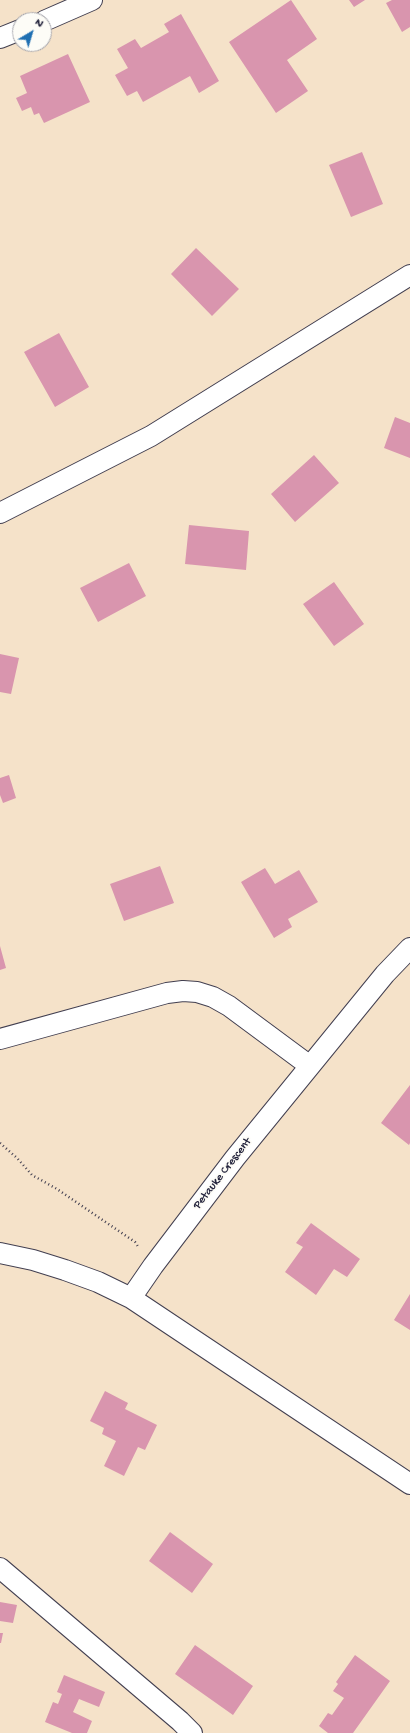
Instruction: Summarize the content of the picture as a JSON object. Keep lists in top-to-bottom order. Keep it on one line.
{"streets":{"street":["Petauke Crescent"]},"north":"top right"}
